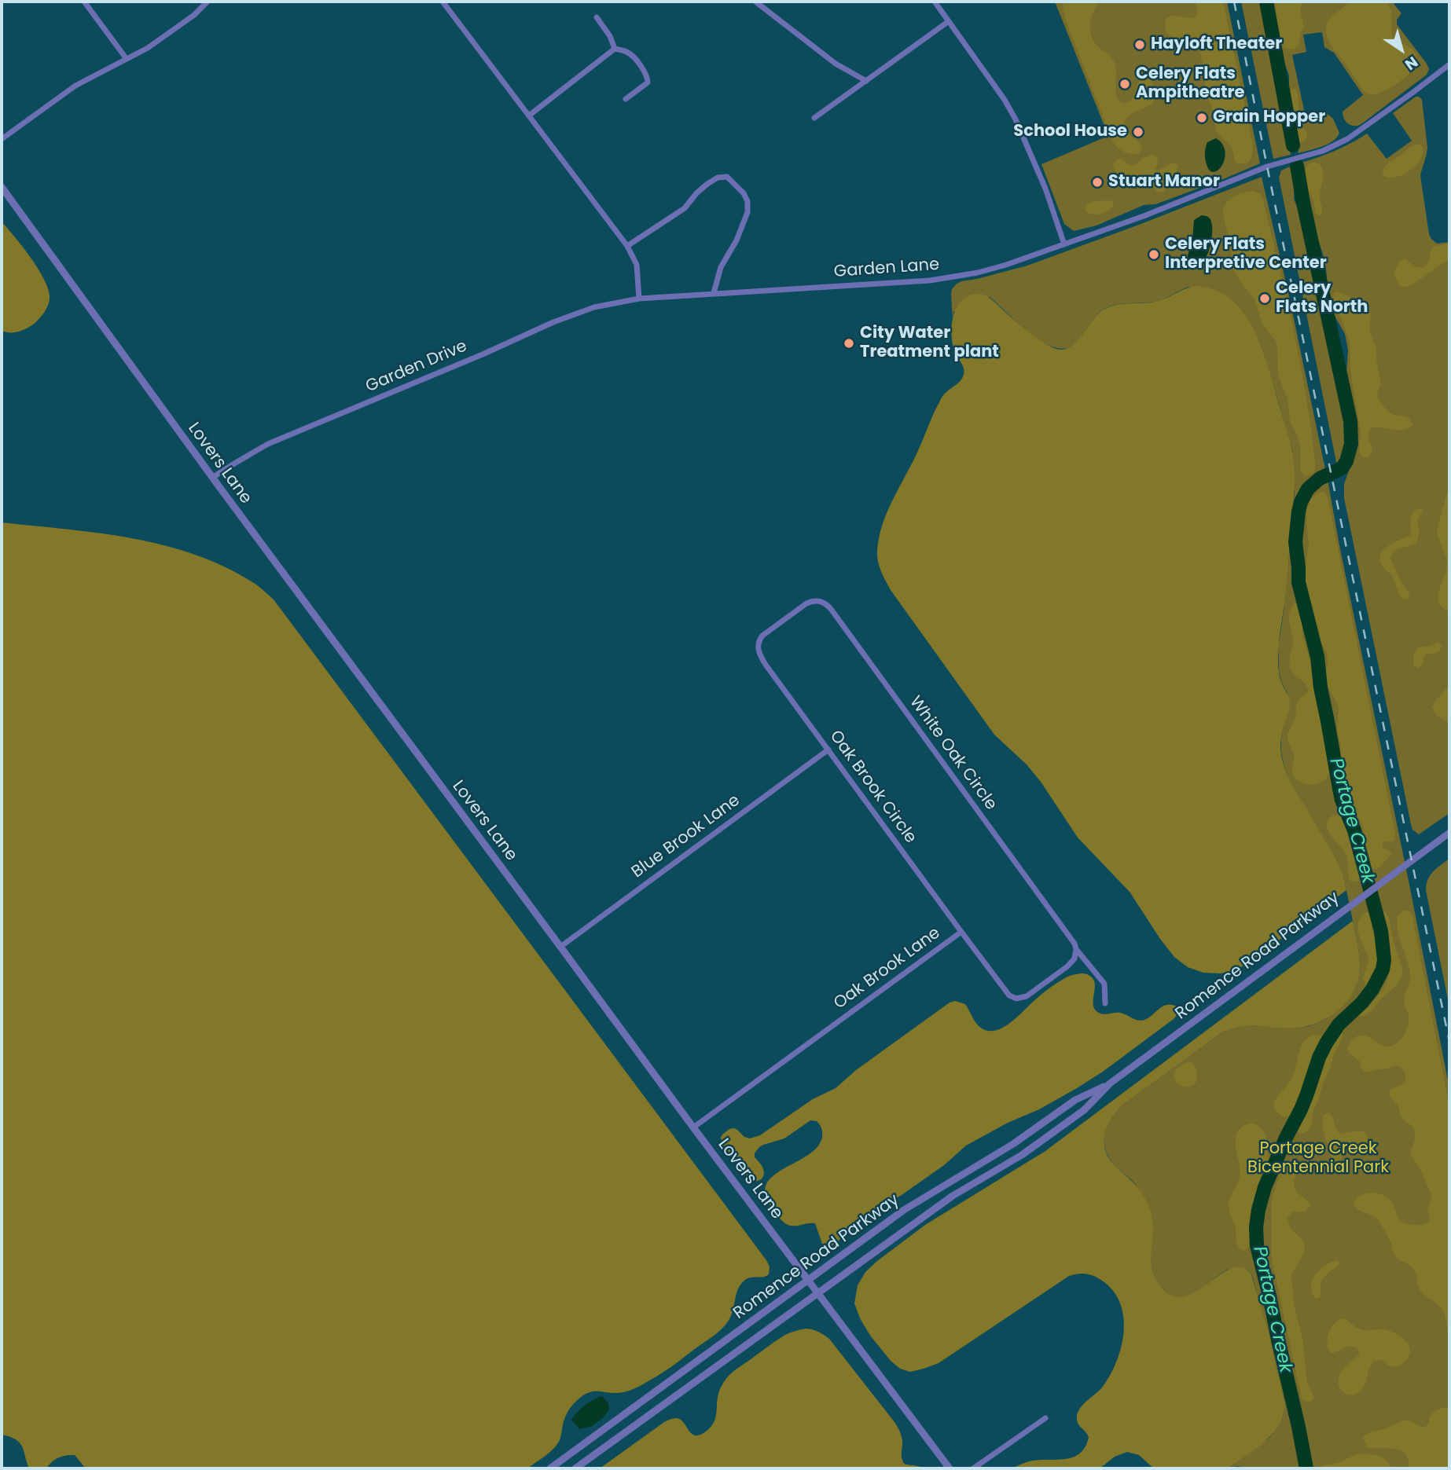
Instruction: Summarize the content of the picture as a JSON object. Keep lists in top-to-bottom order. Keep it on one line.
{"streets":{"street":["Garden Lane","Garden Drive","Lovers Lane","White Oak Circle","Oak Brook Circle","Blue Brook Lane","Romence Road Parkway","Oak Brook Lane"]},"crossings":[["Garden Lane","Garden Drive"],["Garden Drive","Lovers Lane"],["Lovers Lane","Blue Brook Lane"],["Lovers Lane","Romence Road Parkway"],["Lovers Lane","Oak Brook Lane"],["White Oak Circle","Oak Brook Circle"],["White Oak Circle","Oak Brook Lane"],["Oak Brook Circle","Blue Brook Lane"],["Oak Brook Circle","Oak Brook Lane"]],"water":["Portage Creek"],"parks":["Portage Creek Bicentennial Park"],"places":["Hayloft Theater","Celery Flats Ampitheatre","Grain Hopper","School House","Stuart Manor","Celery Flats Interpretive Center","Celery Flats North","City Water Treatment plant"],"north":"bottom right"}
